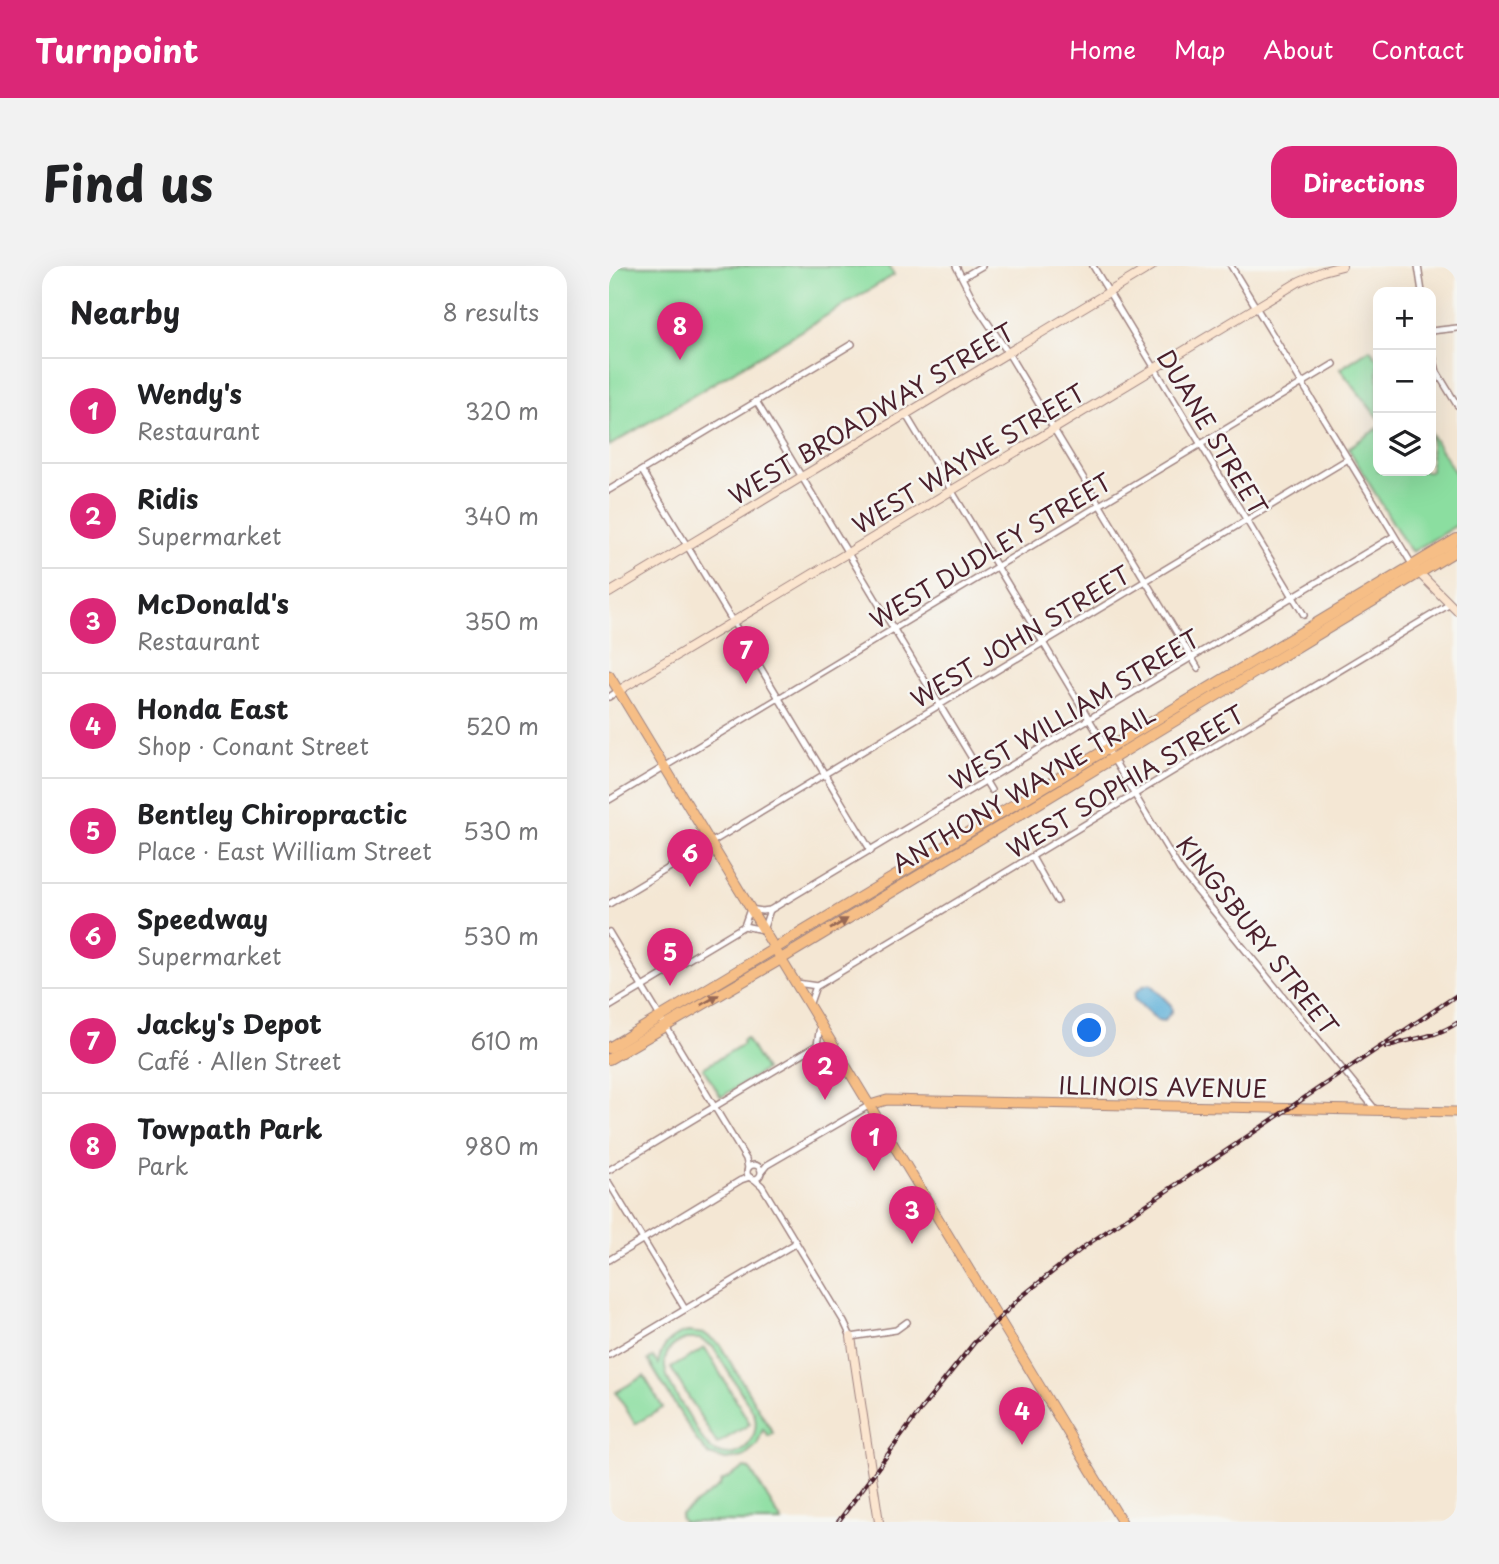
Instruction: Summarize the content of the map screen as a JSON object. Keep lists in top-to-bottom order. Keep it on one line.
{"streets":{"highway":["ANTHONY WAYNE TRAIL"],"main road":["ILLINOIS AVENUE"],"street":["WEST BROADWAY STREET","DUANE STREET","WEST WAYNE STREET","WEST DUDLEY STREET","WEST JOHN STREET","WEST WILLIAM STREET","WEST SOPHIA STREET","KINGSBURY STREET"]},"crossings":[["WEST BROADWAY STREET","DUANE STREET"],["WEST BROADWAY STREET","KINGSBURY STREET"],["DUANE STREET","WEST WAYNE STREET"],["DUANE STREET","WEST DUDLEY STREET"],["DUANE STREET","WEST JOHN STREET"],["DUANE STREET","WEST WILLIAM STREET"],["WEST WAYNE STREET","KINGSBURY STREET"],["WEST DUDLEY STREET","KINGSBURY STREET"],["WEST JOHN STREET","KINGSBURY STREET"],["WEST WILLIAM STREET","KINGSBURY STREET"],["WEST SOPHIA STREET","KINGSBURY STREET"],["ANTHONY WAYNE TRAIL","KINGSBURY STREET"],["KINGSBURY STREET","ILLINOIS AVENUE"]],"page":{"header":"Turnpoint","nav":["Home","Map","About","Contact"],"title":"Find us","buttons":"Directions","heading":["Nearby","8 results"],"map_buttons":["+","−"],"pins":["8","7","6","5","2","1","3","4"],"list":[{"mark":"1","name":"Wendy's","note":"Restaurant","value":"320 m"},{"mark":"2","name":"Ridis","note":"Supermarket","value":"340 m"},{"mark":"3","name":"McDonald's","note":"Restaurant","value":"350 m"},{"mark":"4","name":"Honda East","note":"Shop · Conant Street","value":"520 m"},{"mark":"5","name":"Bentley Chiropractic","note":"Place · East William Street","value":"530 m"},{"mark":"6","name":"Speedway","note":"Supermarket","value":"530 m"},{"mark":"7","name":"Jacky's Depot","note":"Café · Allen Street","value":"610 m"},{"mark":"8","name":"Towpath Park","note":"Park","value":"980 m"}]}}
